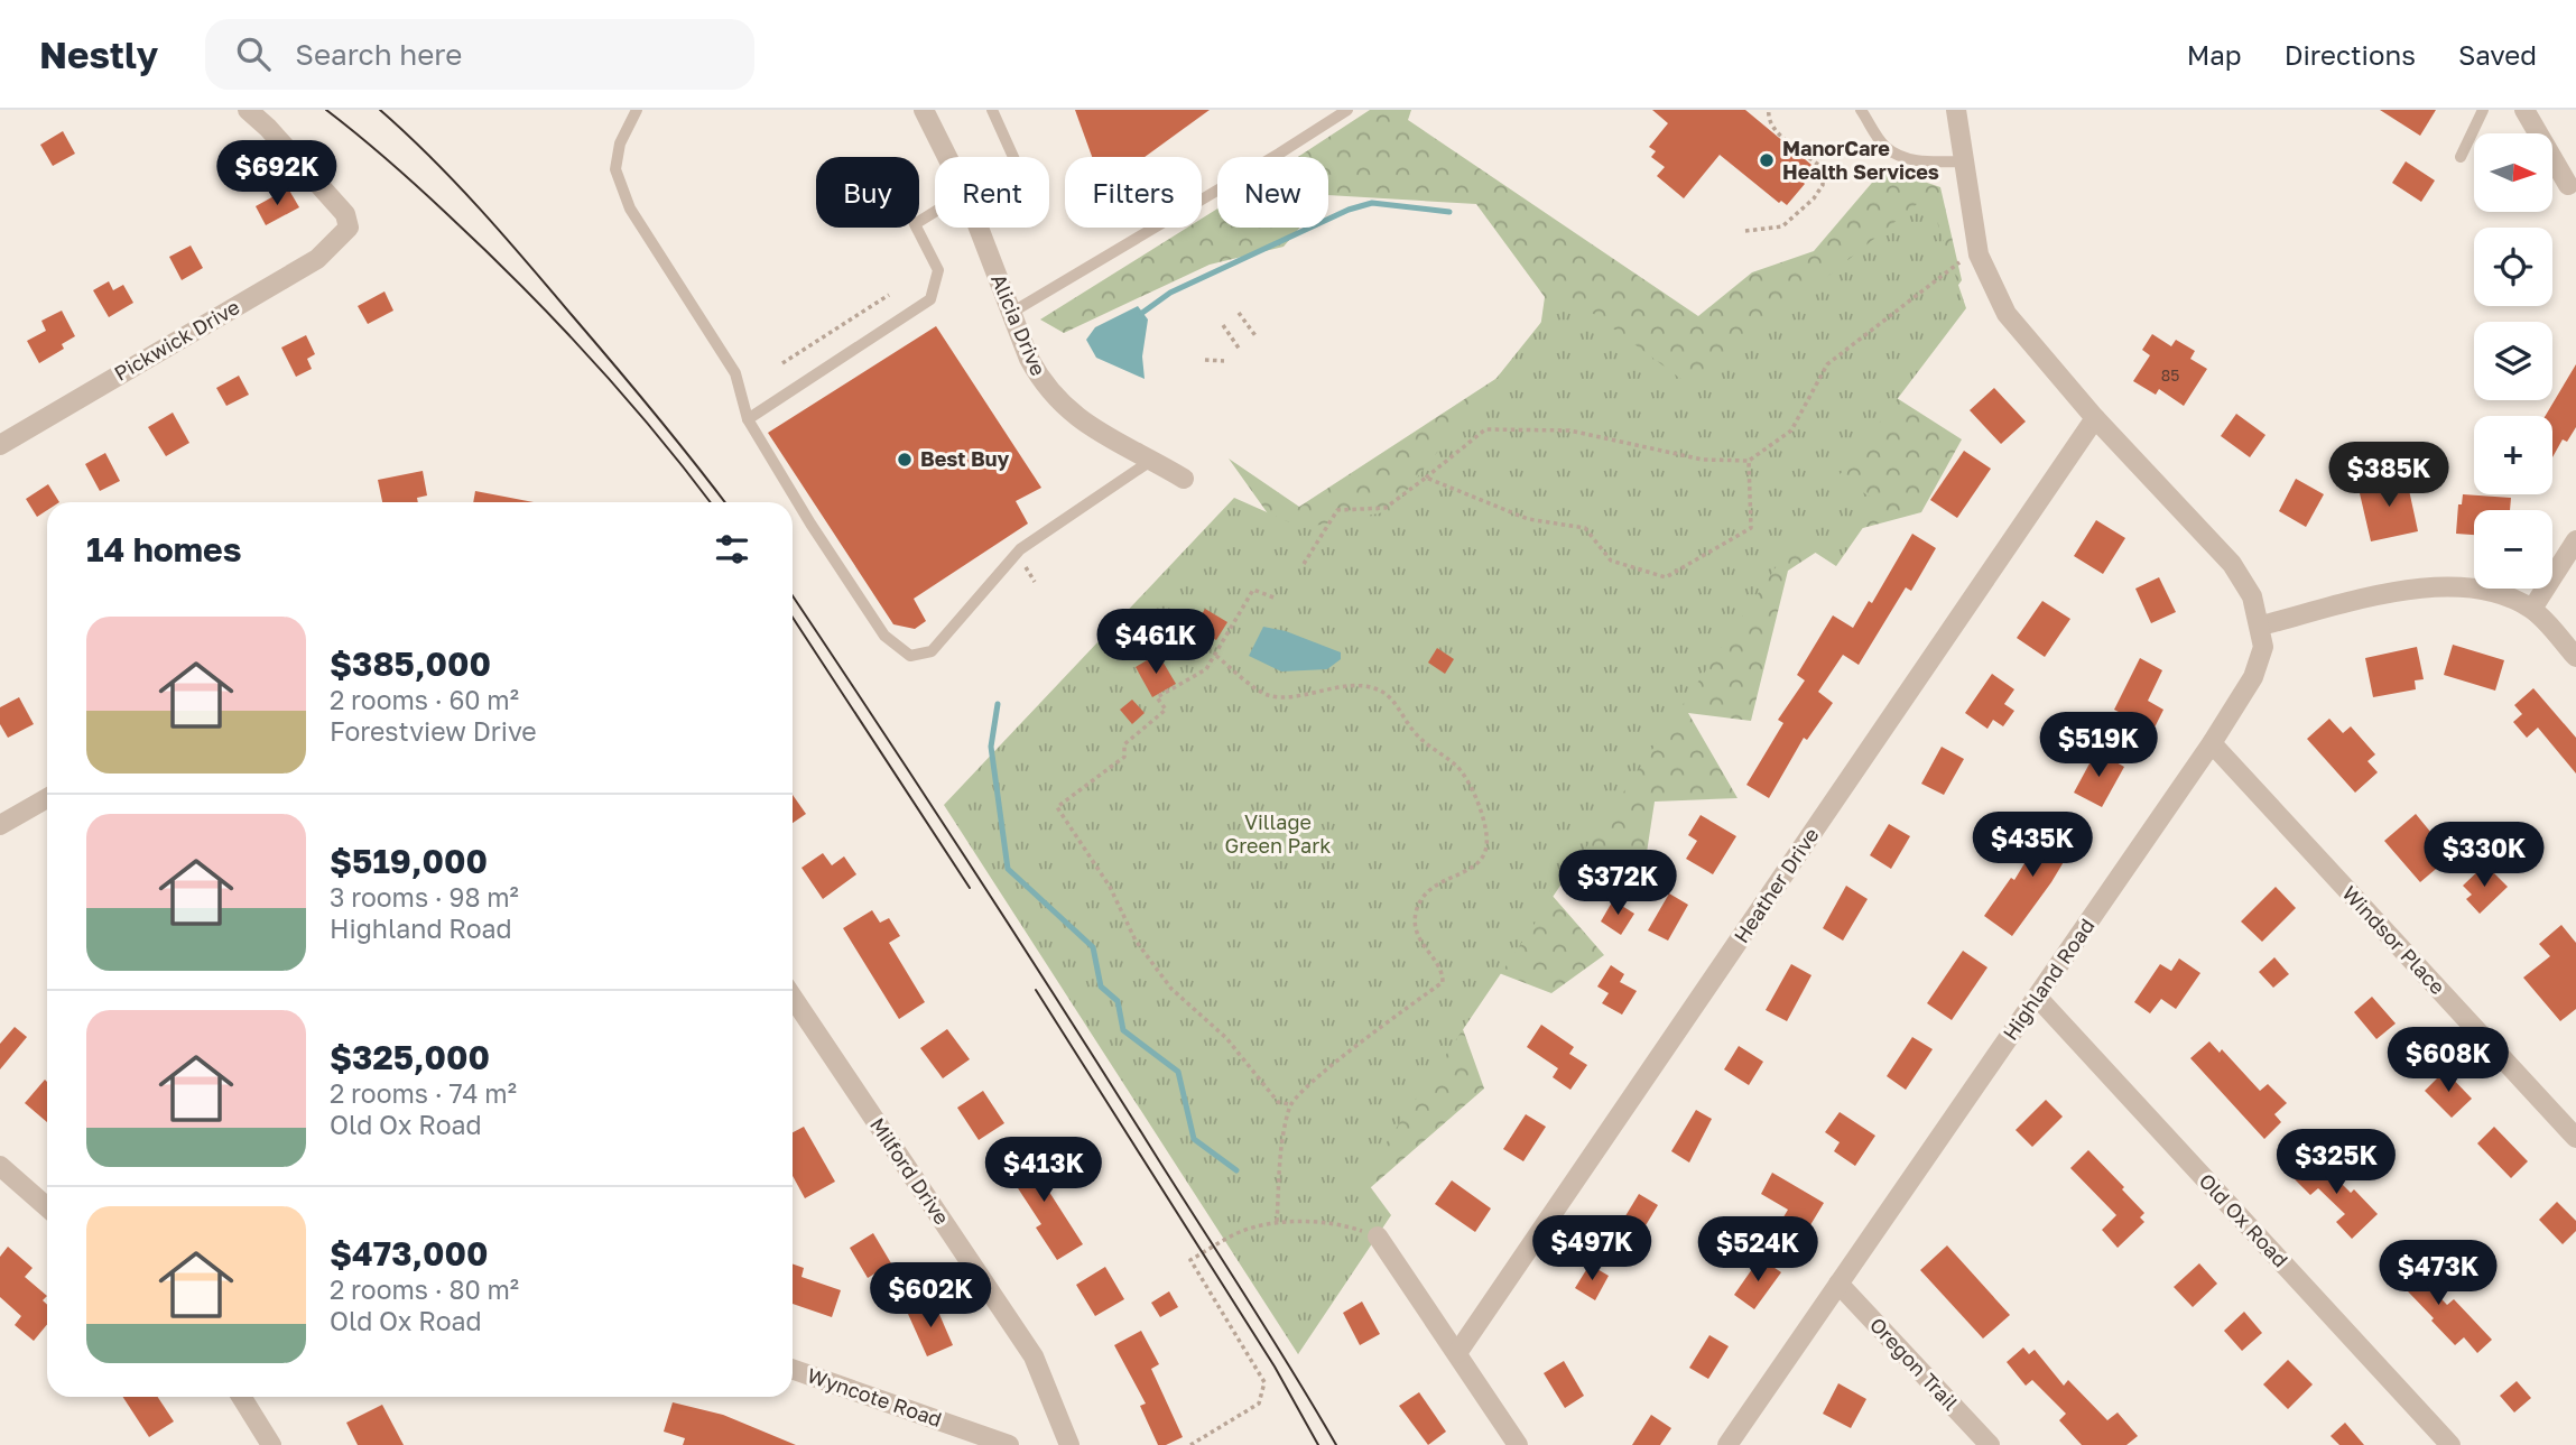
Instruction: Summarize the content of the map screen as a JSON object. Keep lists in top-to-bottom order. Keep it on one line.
{"streets":{"street":["Alicia Drive","Pickwick Drive","Heather Drive","Windsor Place","Highland Road","Milford Drive","Old Ox Road","Oregon Trail","Wyncote Road"]},"crossings":[["Heather Drive","Highland Road"],["Windsor Place","Highland Road"],["Highland Road","Old Ox Road"],["Highland Road","Oregon Trail"]],"parks":["Village Green Park"],"places":["ManorCare Health Services","Best Buy"],"house_numbers":["85"],"north":"right","page":{"header":"Nestly","search":"Search here","nav":["Map","Directions","Saved"],"map_buttons":["+","−"],"price":["$692K","$385K","$461K","$519K","$435K","$330K","$372K","$608K","$325K","$413K","$497K","$524K","$473K","$602K"],"chip":["Buy","Rent","Filters","New"],"heading":"14 homes","list":[{"name":"$385,000","note":"2 rooms · 60 m² · Forestview Drive"},{"name":"$519,000","note":"3 rooms · 98 m² · Highland Road"},{"name":"$325,000","note":"2 rooms · 74 m² · Old Ox Road"},{"name":"$473,000","note":"2 rooms · 80 m² · Old Ox Road"}]}}
